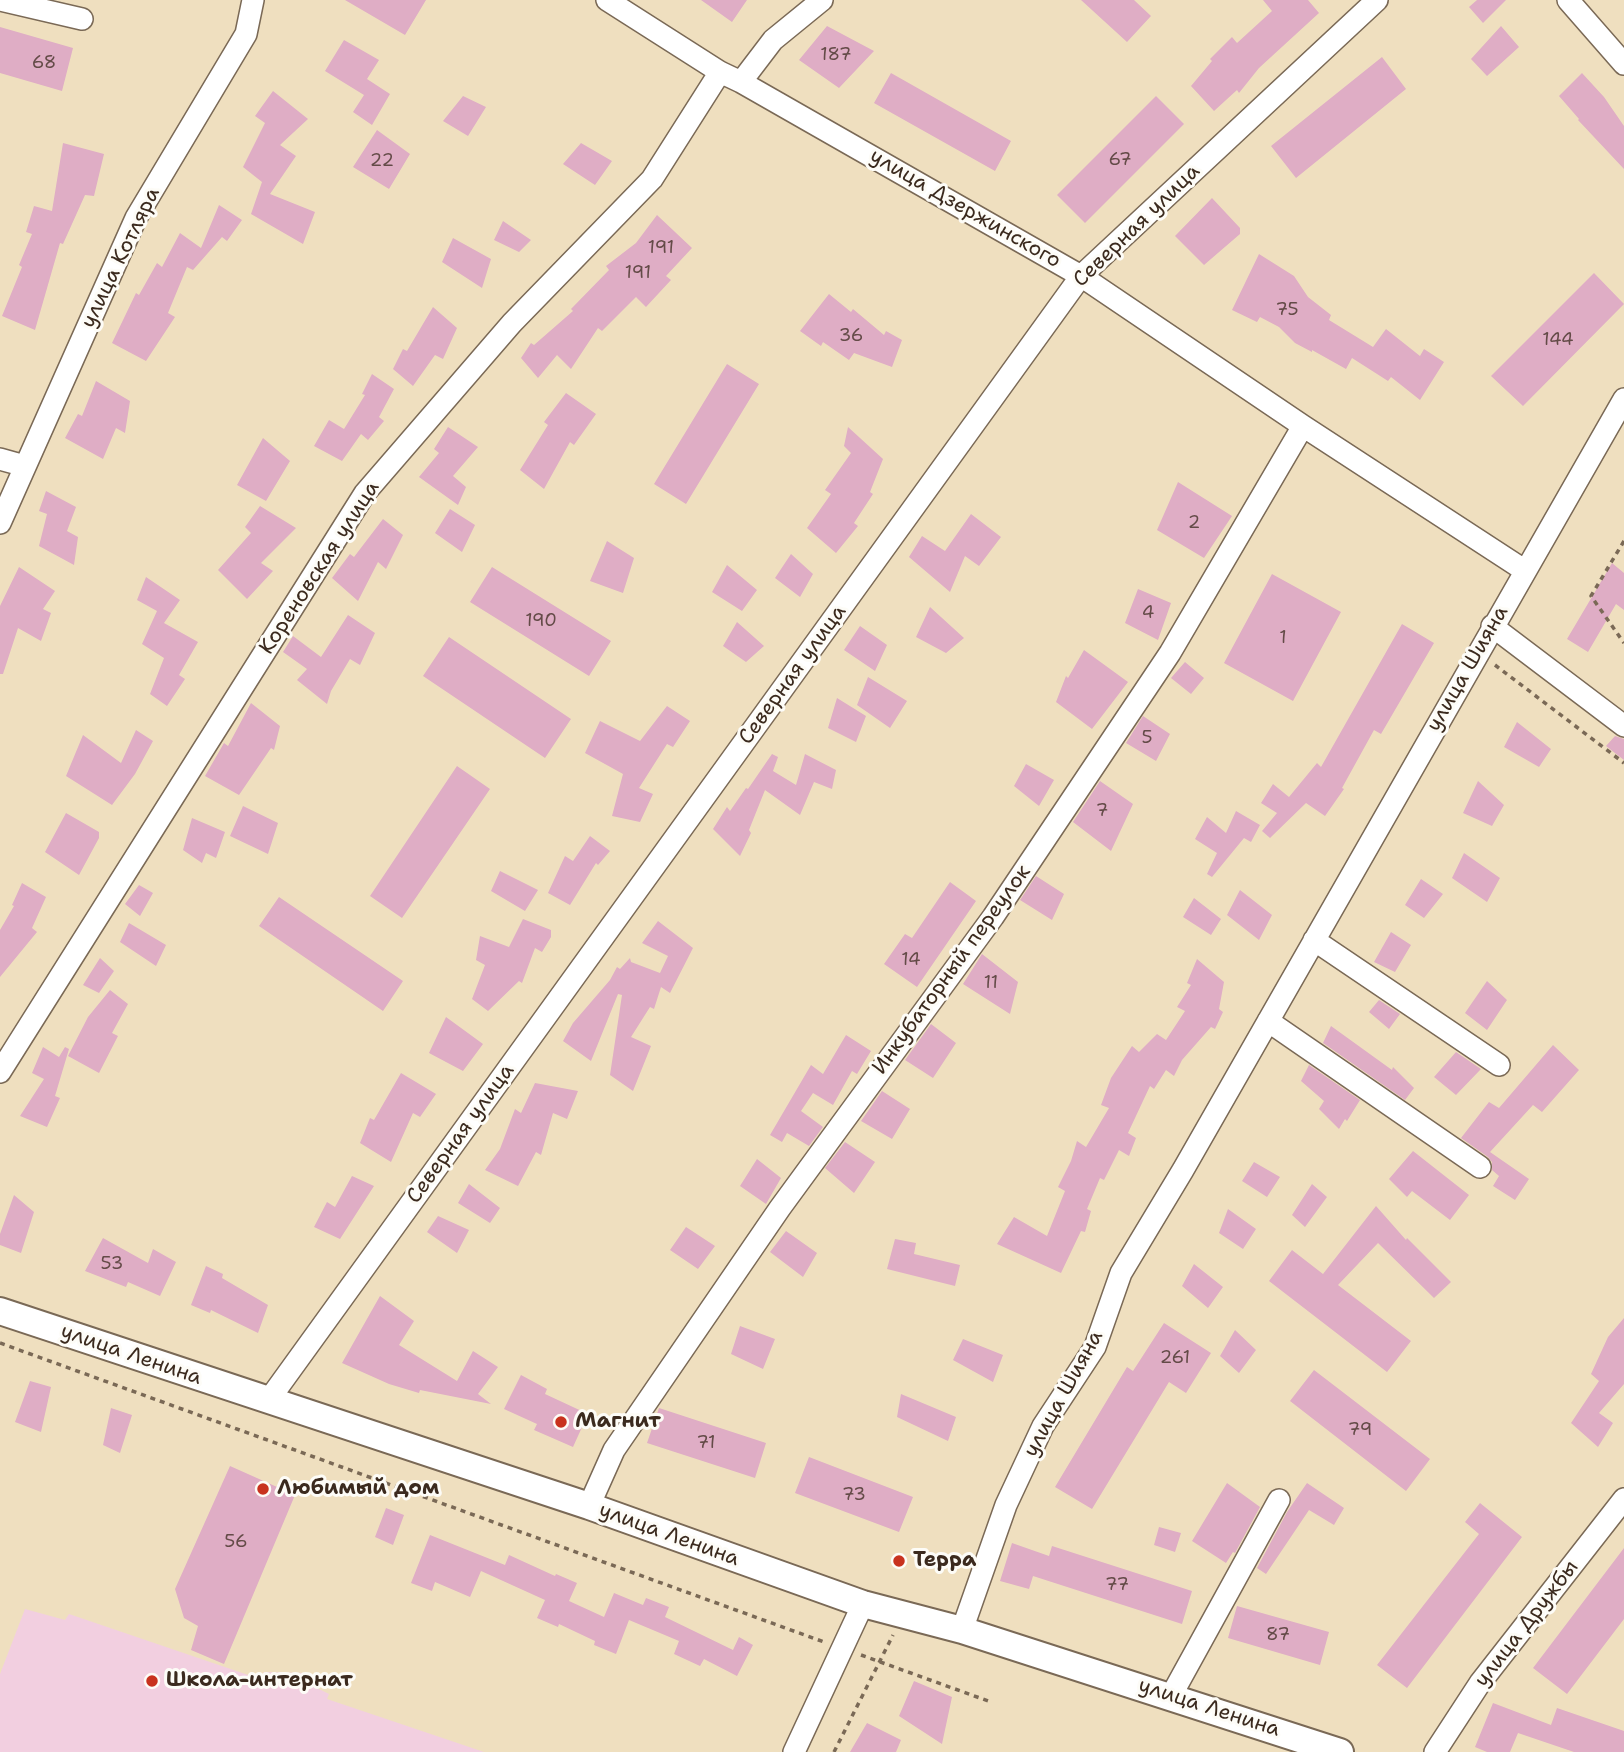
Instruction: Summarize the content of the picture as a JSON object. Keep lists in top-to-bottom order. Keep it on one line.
{"streets":{"main road":["улица Ленина"],"street":["улица Дзержинского","Северная улица","улица Котляра","Кореновская улица","улица Шияна","Инкубаторный переулок","улица Дружбы"]},"crossings":[["улица Дзержинского","Северная улица"],["улица Дзержинского","Кореновская улица"],["улица Дзержинского","улица Шияна"],["улица Дзержинского","Инкубаторный переулок"],["Северная улица","улица Ленина"],["улица Шияна","улица Ленина"],["Инкубаторный переулок","улица Ленина"]],"places":["Магнит","Любимый дом","Терра","Школа-интернат"],"house_numbers":["187","68","67","22","191","191","75","36","144","2","4","190","1","5","7","14","11","53","261","79","71","73","56","77","87"]}
